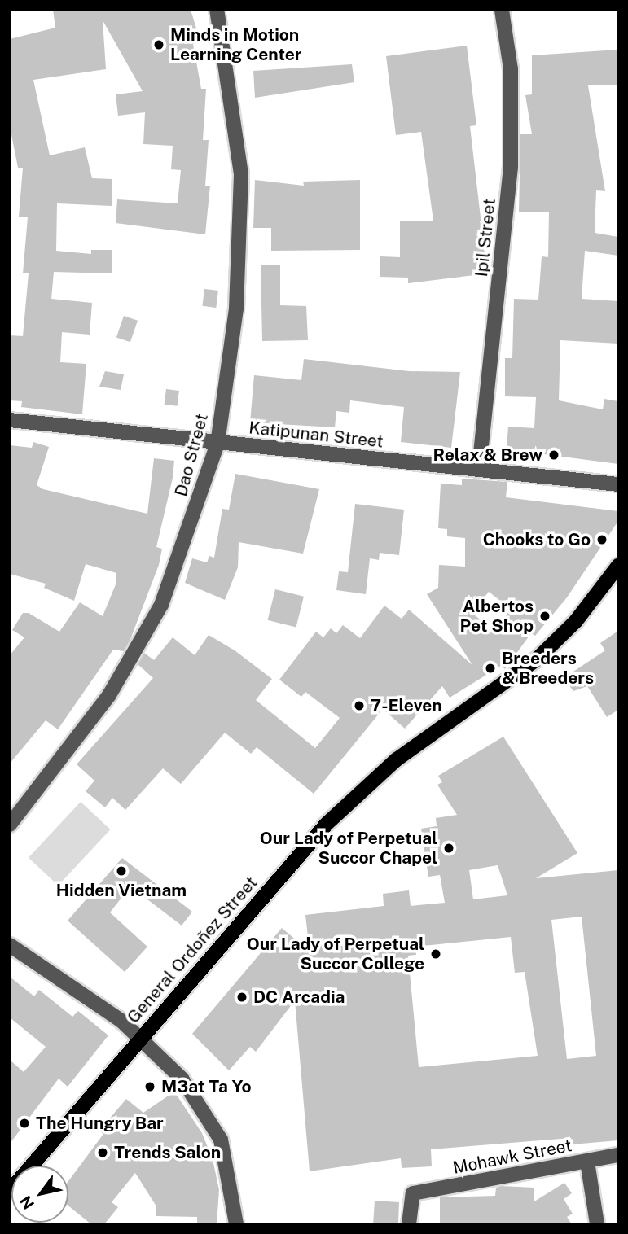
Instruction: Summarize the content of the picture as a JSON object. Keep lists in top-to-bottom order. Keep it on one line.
{"streets":{"main road":["General Ordoñez Street"],"street":["Ipil Street","Katipunan Street","Dao Street","Mohawk Street"]},"crossings":[["Ipil Street","Katipunan Street"],["Katipunan Street","Dao Street"]],"places":["Minds in Motion Learning Center","Relax & Brew","Chooks to Go","Albertos Pet Shop","Breeders & Breeders","7-Eleven","Our Lady of Perpetual Succor Chapel","Hidden Vietnam","Our Lady of Perpetual Succor College","DC Arcadia","M3at Ta Yo","The Hungry Bar","Trends Salon"],"north":"bottom left"}
